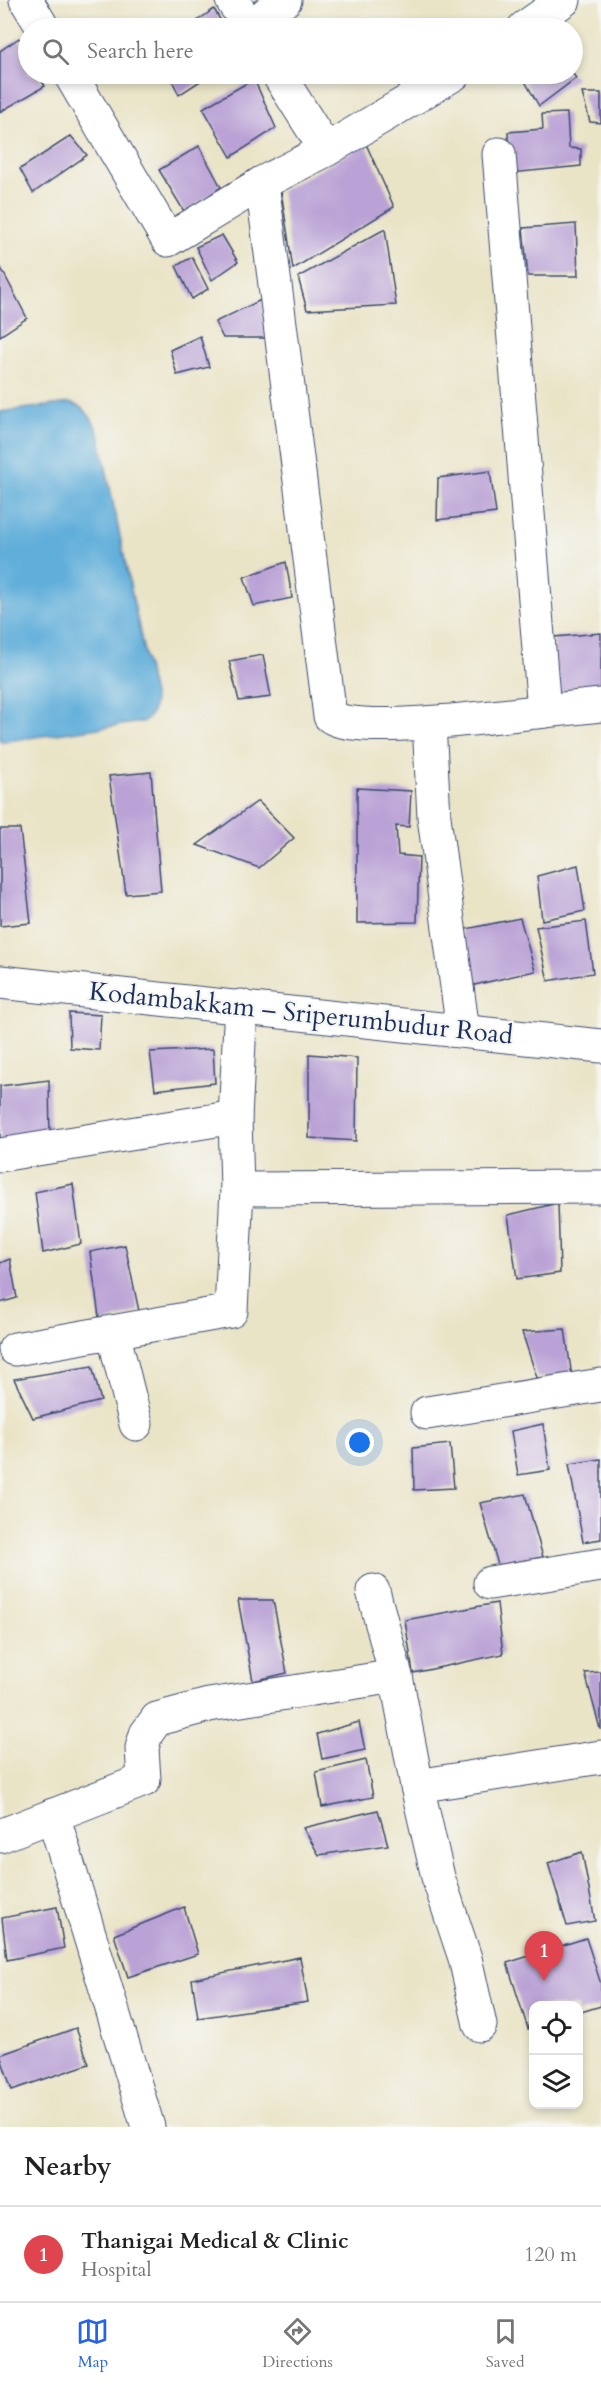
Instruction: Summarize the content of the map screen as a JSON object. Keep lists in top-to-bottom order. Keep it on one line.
{"streets":{"street":["Kodambakkam – Sriperumbudur Road"]},"page":{"search":"Search here","pins":"1","heading":"Nearby","list":[{"mark":"1","name":"Thanigai Medical & Clinic","note":"Hospital","value":"120 m"}],"nav":["Map","Directions","Saved"]}}
